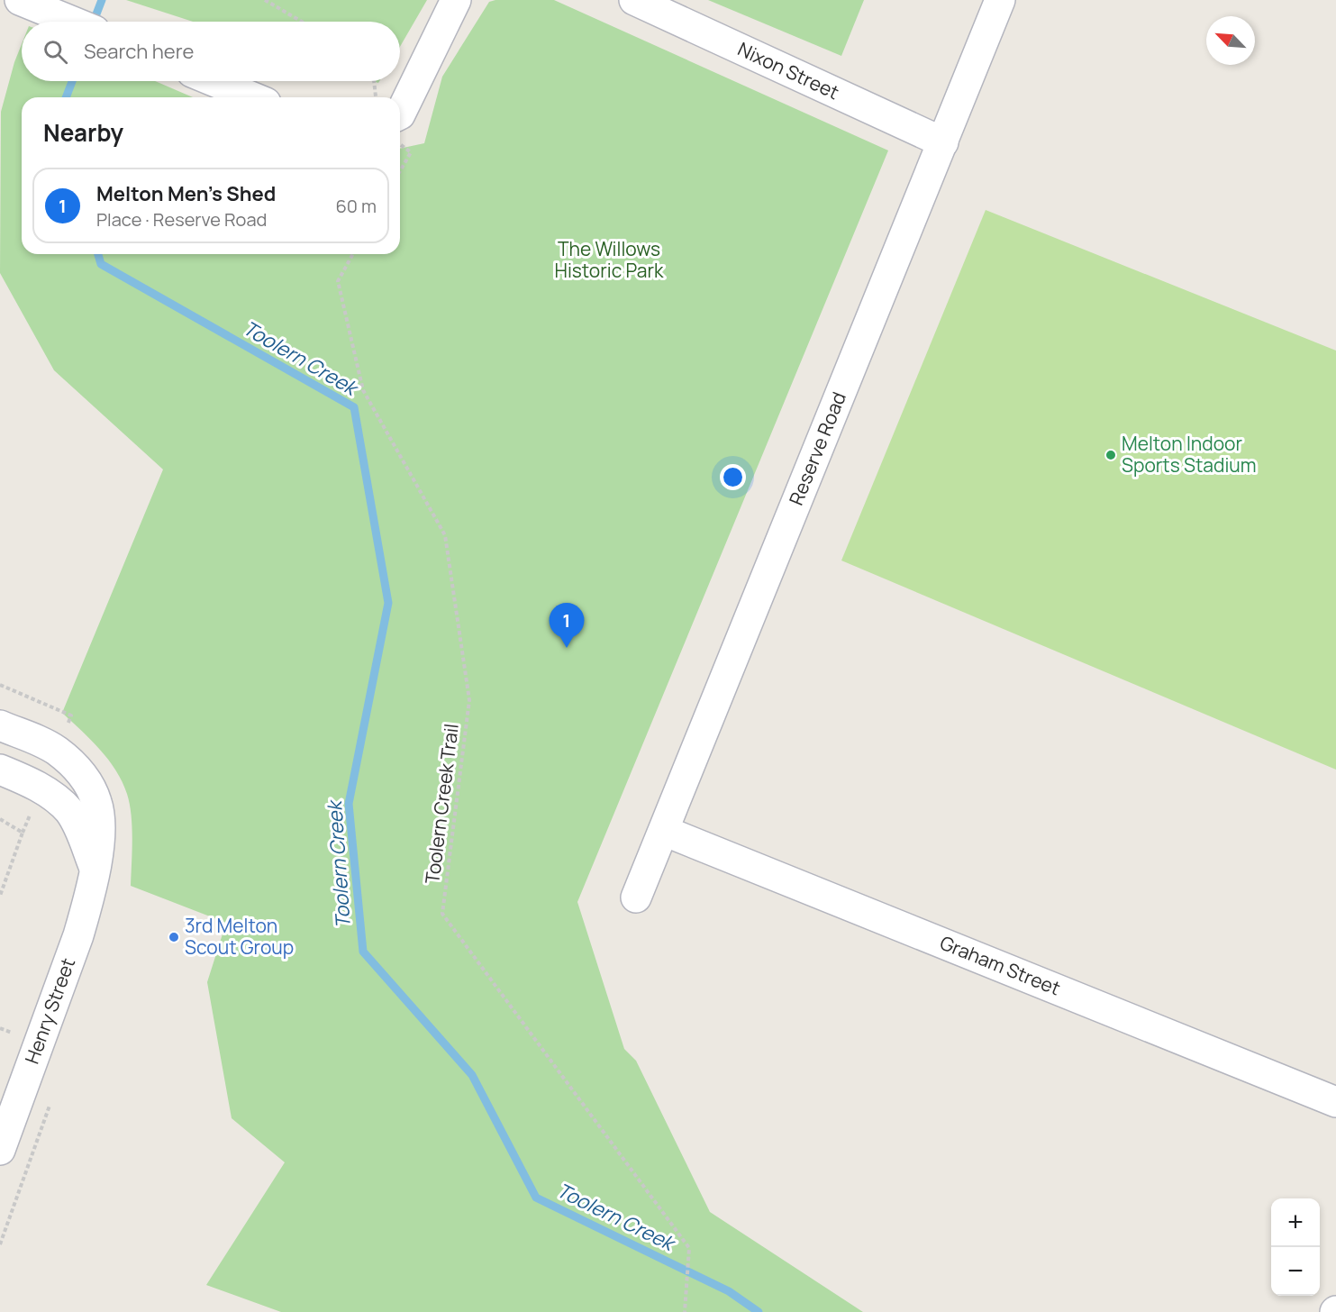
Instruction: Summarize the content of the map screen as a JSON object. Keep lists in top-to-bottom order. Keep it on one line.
{"streets":{"street":["Nixon Street","Reserve Road","Graham Street","Henry Street"],"path":["Toolern Creek Trail"]},"crossings":[["Nixon Street","Reserve Road"],["Reserve Road","Graham Street"]],"water":["Toolern Creek"],"parks":["The Willows Historic Park"],"places":["Melton Indoor Sports Stadium","3rd Melton Scout Group"],"north":"top left","page":{"search":"Search here","heading":"Nearby","list":[{"mark":"1","name":"Melton Men's Shed","note":"Place · Reserve Road","value":"60 m"}],"pins":"1","map_buttons":["+","−"]}}
